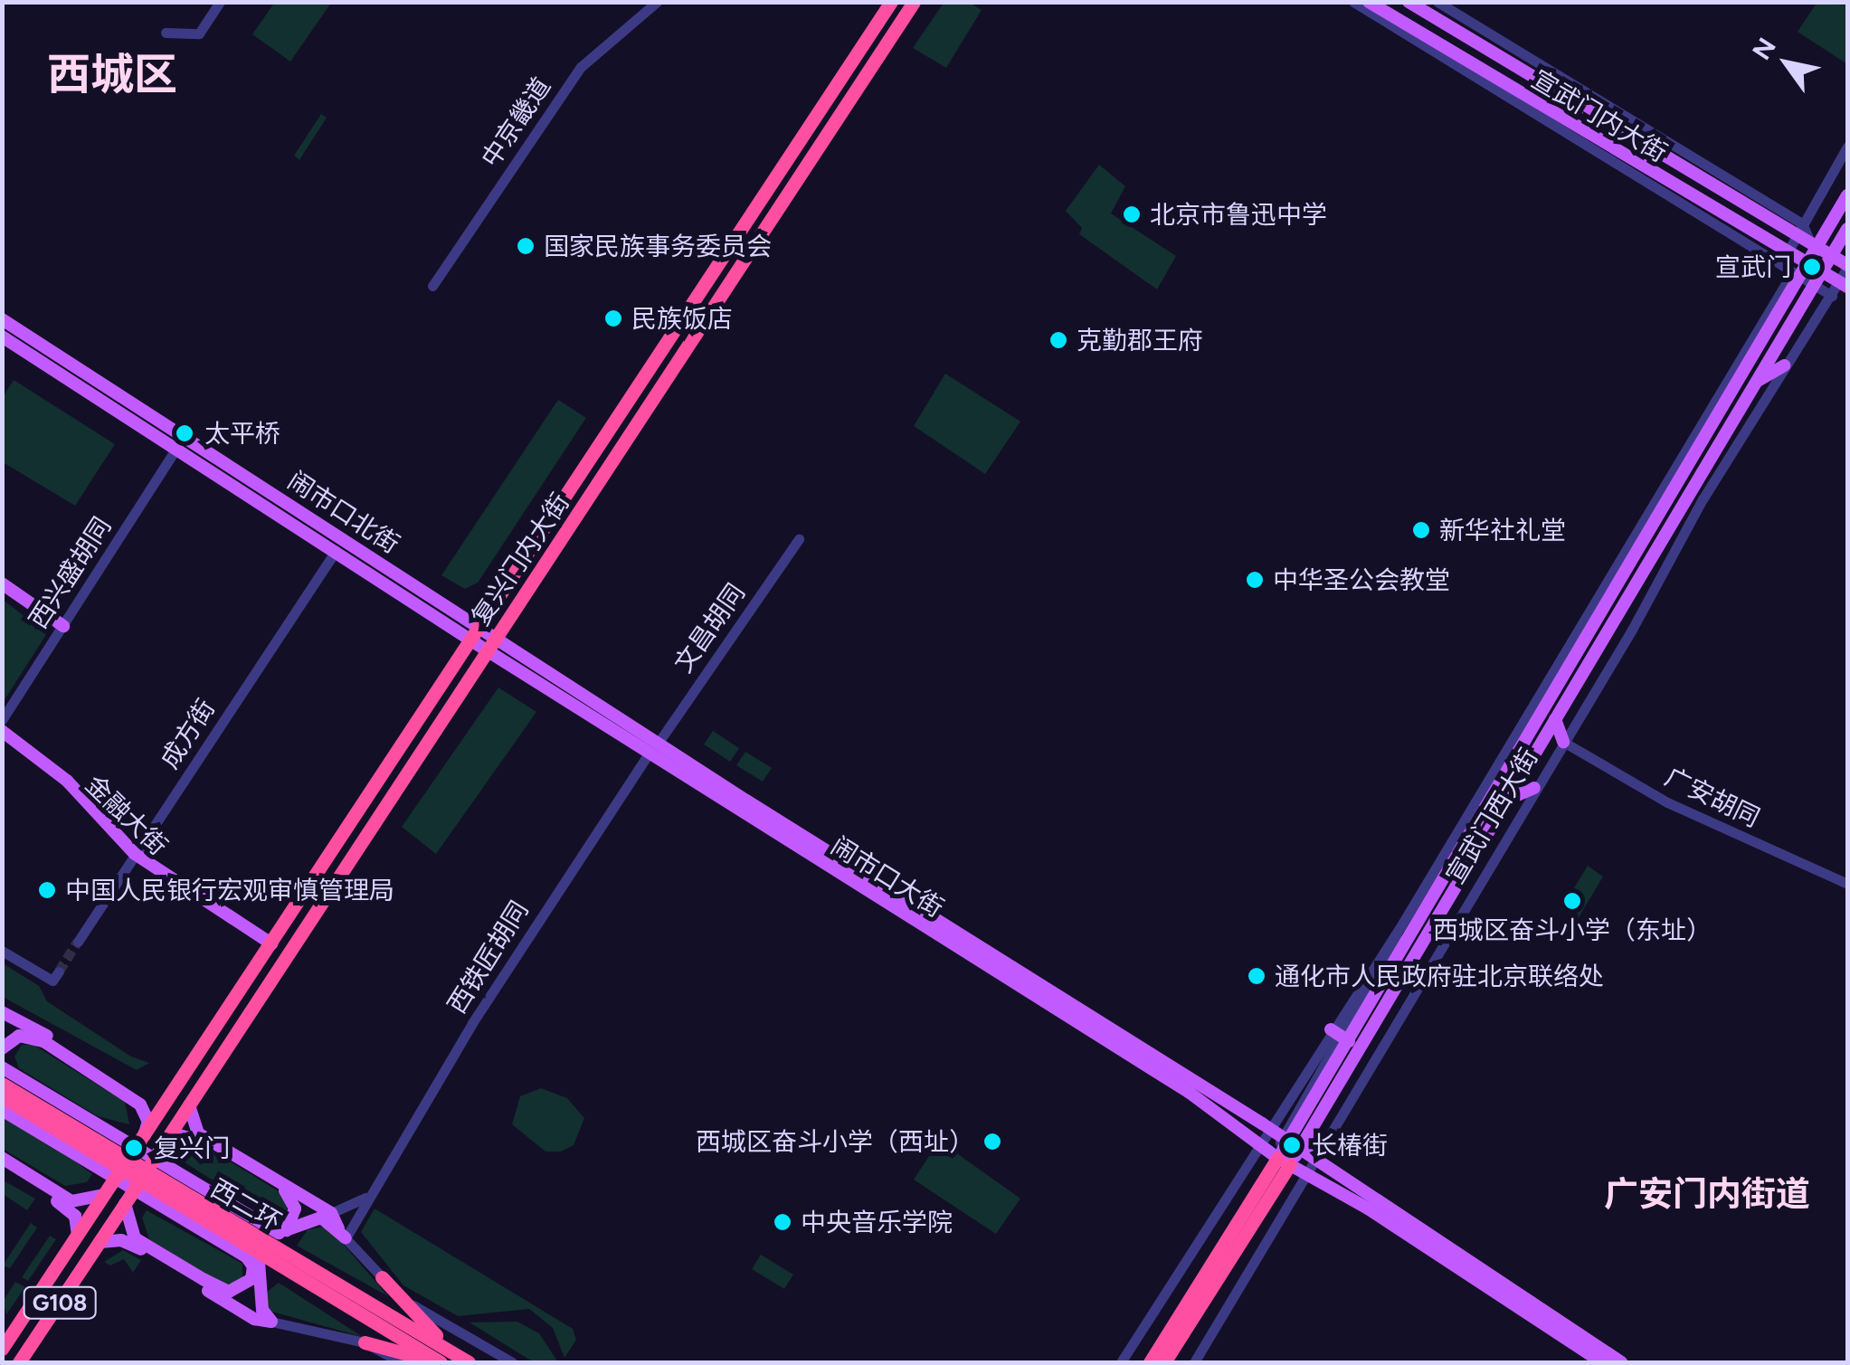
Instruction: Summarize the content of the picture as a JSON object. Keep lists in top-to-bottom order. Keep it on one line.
{"streets":{"highway":["复兴门内大街","宣武门西大街","西二环","G108"],"main road":["宣武门内大街","闹市口北街","闹市口大街"],"street":["中京畿道","西兴盛胡同","文昌胡同","成方街","广安胡同","西铁匠胡同"]},"crossings":[["宣武门内大街","宣武门西大街"],["闹市口北街","复兴门内大街"],["闹市口北街","西兴盛胡同"],["闹市口北街","成方街"],["闹市口北街","闹市口大街"],["复兴门内大街","闹市口大街"],["复兴门内大街","G108"],["文昌胡同","闹市口大街"],["文昌胡同","西铁匠胡同"],["广安胡同","宣武门西大街"],["宣武门西大街","闹市口大街"],["闹市口大街","西铁匠胡同"]],"districts":["西城区","广安门内街道"],"places":["北京市鲁迅中学","国家民族事务委员会","宣武门","民族饭店","克勤郡王府","太平桥","新华社礼堂","中华圣公会教堂","中国人民银行宏观审慎管理局","西城区奋斗小学（东址）","通化市人民政府驻北京联络处","西城区奋斗小学（西址）","长椿街","复兴门","中央音乐学院"],"north":"top left"}
